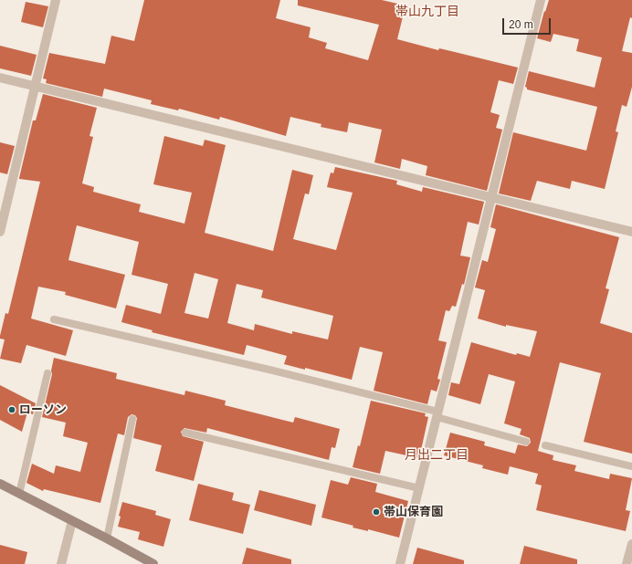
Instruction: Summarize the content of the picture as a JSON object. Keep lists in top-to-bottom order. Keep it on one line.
{"districts":["帯山九丁目","月出二丁目"],"places":["ローソン","帯山保育園"],"scale_bar":"20 m"}
